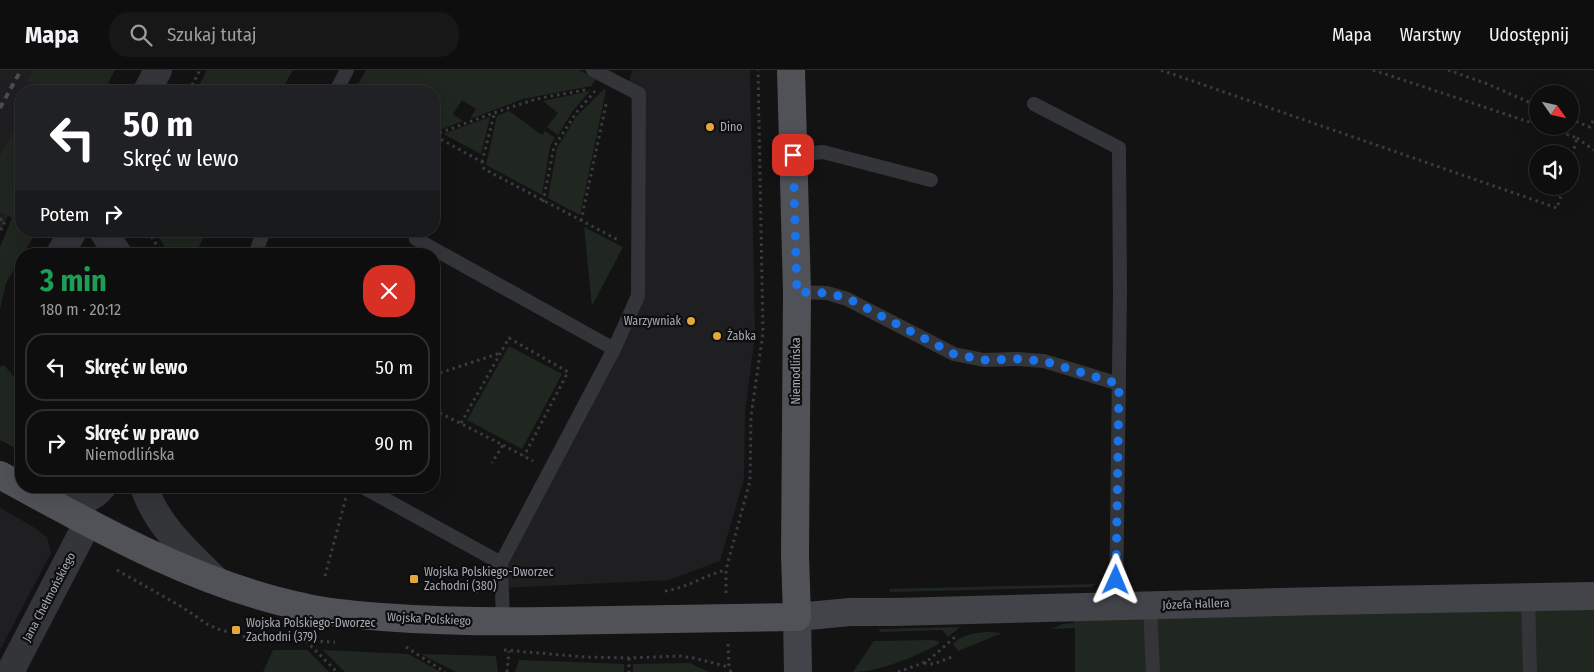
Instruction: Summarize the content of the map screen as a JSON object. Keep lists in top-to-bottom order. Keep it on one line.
{"streets":{"main road":["Niemodlińska","Józefa Hallera","Wojska Polskiego"],"street":["Jana Chełmońskiego"]},"crossings":[["Niemodlińska","Józefa Hallera"],["Niemodlińska","Wojska Polskiego"],["Jana Chełmońskiego","Wojska Polskiego"],["Józefa Hallera","Wojska Polskiego"]],"places":{"other":["Dino","Warzywniak","Żabka"],"transit":["Wojska Polskiego-Dworzec Zachodni (380)","Wojska Polskiego-Dworzec Zachodni (379)"]},"north":"bottom right","page":{"header":"Mapa","search":"Szukaj tutaj","nav":["Mapa","Warstwy","Udostępnij"],"turn":["50 m","Skręć w lewo"],"then":"Potem","heading":["3 min","180 m · 20:12"],"list":[{"name":"Skręć w lewo","value":"50 m"},{"name":"Skręć w prawo","note":"Niemodlińska","value":"90 m"}]}}
